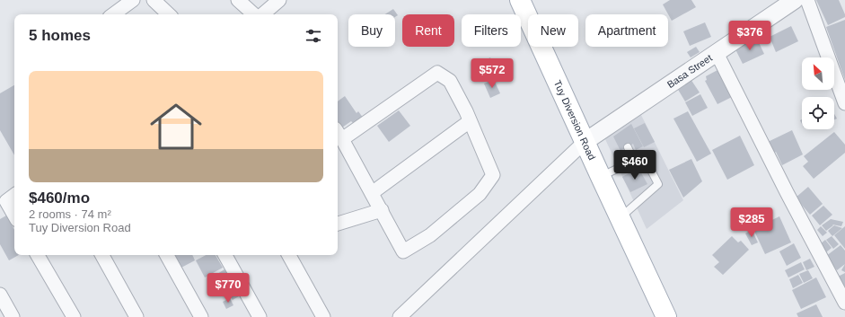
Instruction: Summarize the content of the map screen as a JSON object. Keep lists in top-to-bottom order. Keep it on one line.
{"streets":{"main road":["Tuy Diversion Road"],"street":["Basa Street"]},"crossings":[["Basa Street","Tuy Diversion Road"]],"north":"top left","page":{"chip":["Buy","Rent","Filters","New","Apartment"],"heading":"5 homes","price":["$376","$572","$460","$285","$770"],"list":[{"name":"$460/mo","note":"2 rooms · 74 m² · Tuy Diversion Road"}]}}
